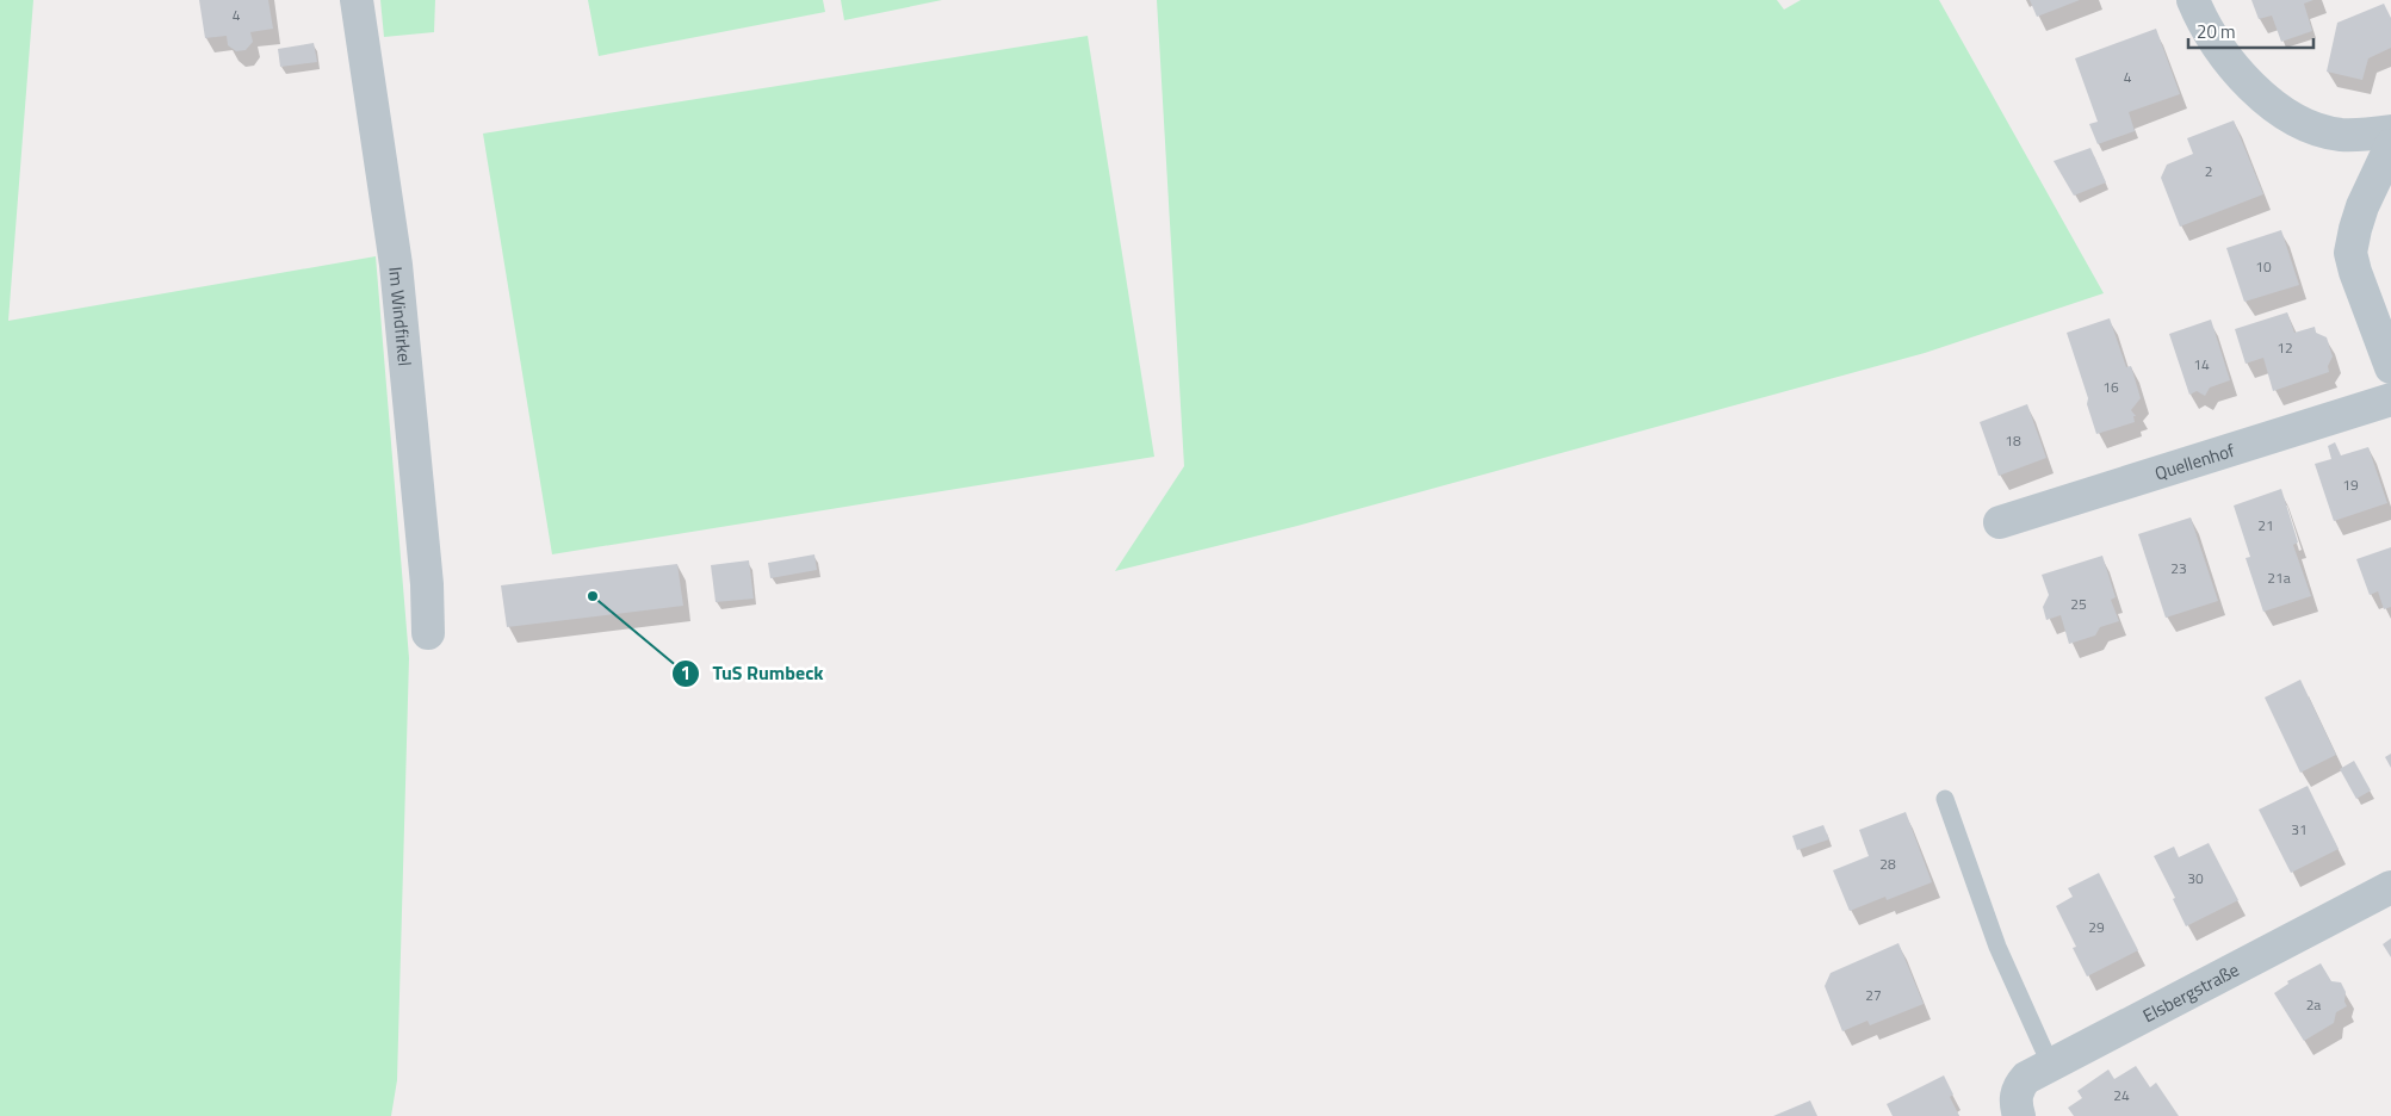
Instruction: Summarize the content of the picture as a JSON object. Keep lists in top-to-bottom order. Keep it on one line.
{"streets":{"street":["Im Windfirkel","Quellenhof","Elsbergstraße"]},"places":["TuS Rumbeck"],"house_numbers":["4","4","2","10","12","14","16","18","19","21","23","21a","25","31","28","30","29","27","2a","24"],"scale_bar":"20 m"}
